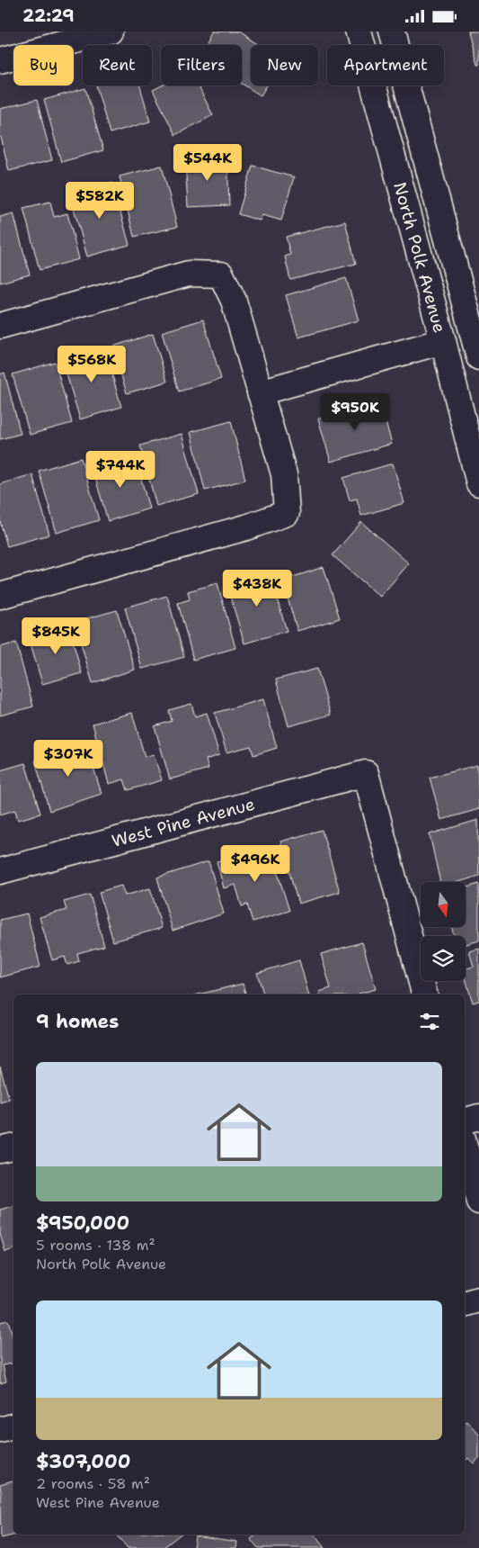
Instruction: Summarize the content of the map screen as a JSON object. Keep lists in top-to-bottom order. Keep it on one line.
{"streets":{"street":["North Polk Avenue","West Pine Avenue"]},"north":"bottom","page":{"status":"22:29","chip":["Buy","Rent","Filters","New","Apartment"],"price":["$544K","$582K","$568K","$950K","$744K","$438K","$845K","$307K","$496K"],"heading":"9 homes","list":[{"name":"$950,000","note":"5 rooms · 138 m² · North Polk Avenue"},{"name":"$307,000","note":"2 rooms · 58 m² · West Pine Avenue"}]}}
